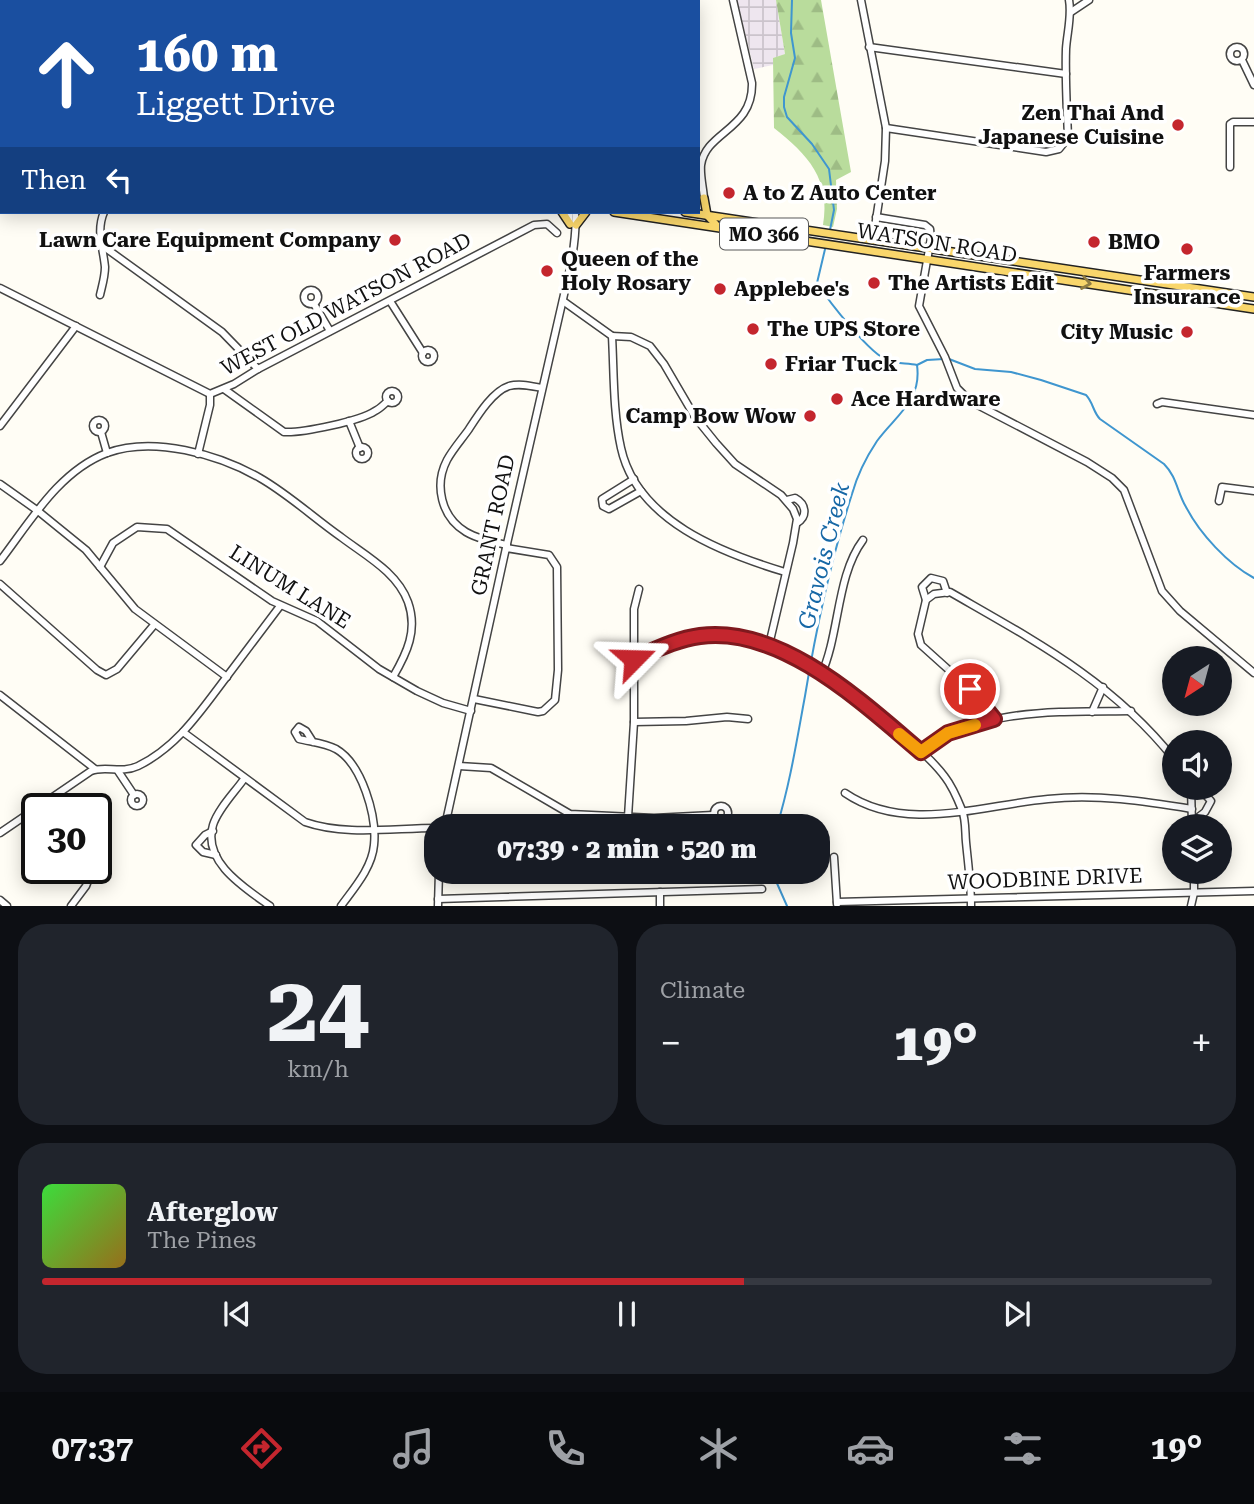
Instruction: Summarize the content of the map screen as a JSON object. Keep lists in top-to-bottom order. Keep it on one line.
{"streets":{"main road":["MO 366","WATSON ROAD"],"street":["WEST OLD WATSON ROAD","GRANT ROAD","LINUM LANE","WOODBINE DRIVE"]},"crossings":[["GRANT ROAD","LINUM LANE"]],"water":["Gravois Creek"],"places":["Zen Thai And Japanese Cuisine","A to Z Auto Center","Lawn Care Equipment Company","BMO","Farmers Insurance","Queen of the Holy Rosary","The Artists Edit","Applebee's","The UPS Store","City Music","Friar Tuck","Ace Hardware","Camp Bow Wow"],"north":"bottom left","page":{"turn":["160 m","Liggett Drive"],"then":"Then","limit":"30","trip":"07:39 · 2 min · 520 m","tile":[["24","km/h"],"Climate"],"heat":["−","19°","+"],"song":["Afterglow","The Pines"],"tabs":["07:37","19°"]}}
